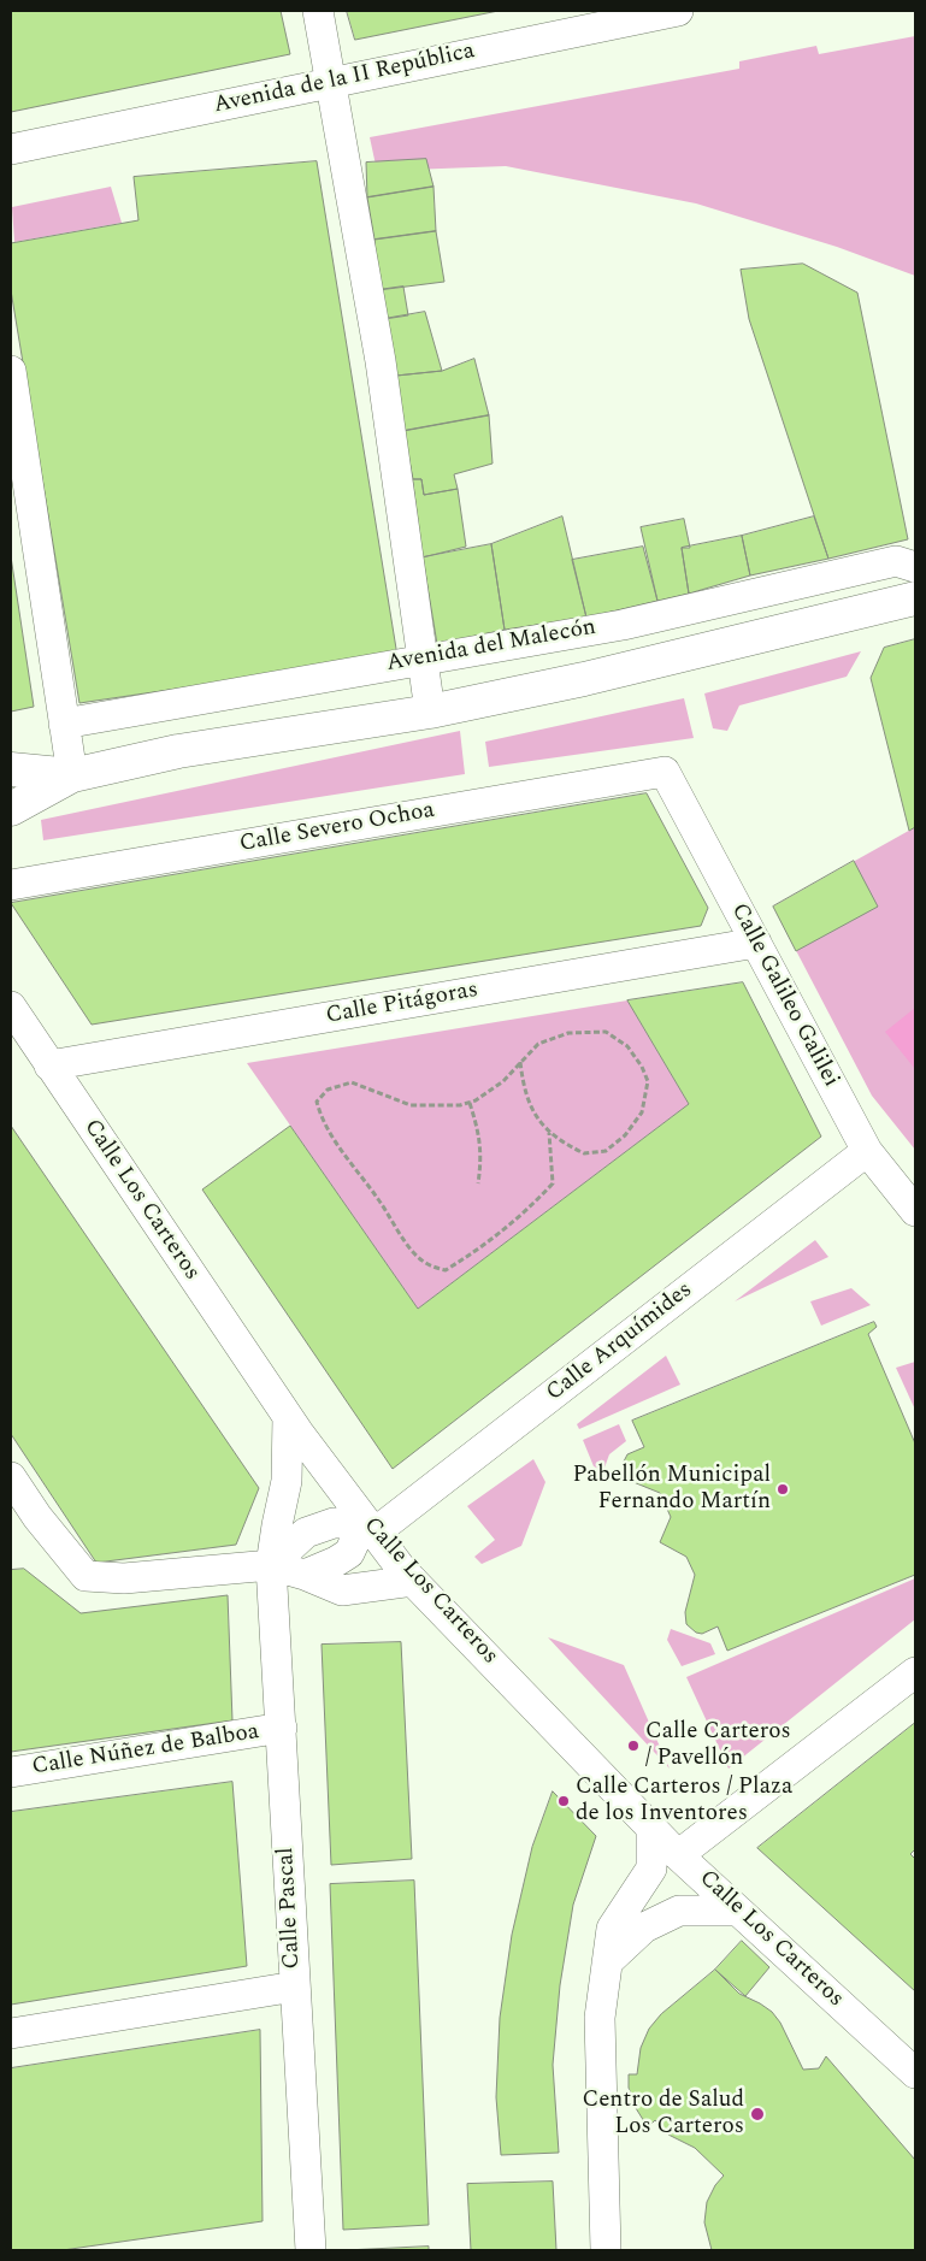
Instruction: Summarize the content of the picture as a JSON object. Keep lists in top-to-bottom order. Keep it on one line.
{"streets":{"main road":["Avenida del Malecón"],"street":["Avenida de la II República","Calle Severo Ochoa","Calle Galileo Galilei","Calle Pitágoras","Calle Los Carteros","Calle Arquímides","Calle Núñez de Balboa","Calle Pascal"]},"crossings":[["Calle Severo Ochoa","Calle Galileo Galilei"],["Calle Galileo Galilei","Calle Pitágoras"],["Calle Galileo Galilei","Calle Arquímides"],["Calle Pitágoras","Calle Los Carteros"],["Calle Los Carteros","Calle Arquímides"],["Calle Los Carteros","Calle Pascal"],["Calle Núñez de Balboa","Calle Pascal"]],"places":["Pabellón Municipal Fernando Martín","Calle Carteros / Pavellón","Calle Carteros / Plaza de los Inventores","Centro de Salud Los Carteros"]}
